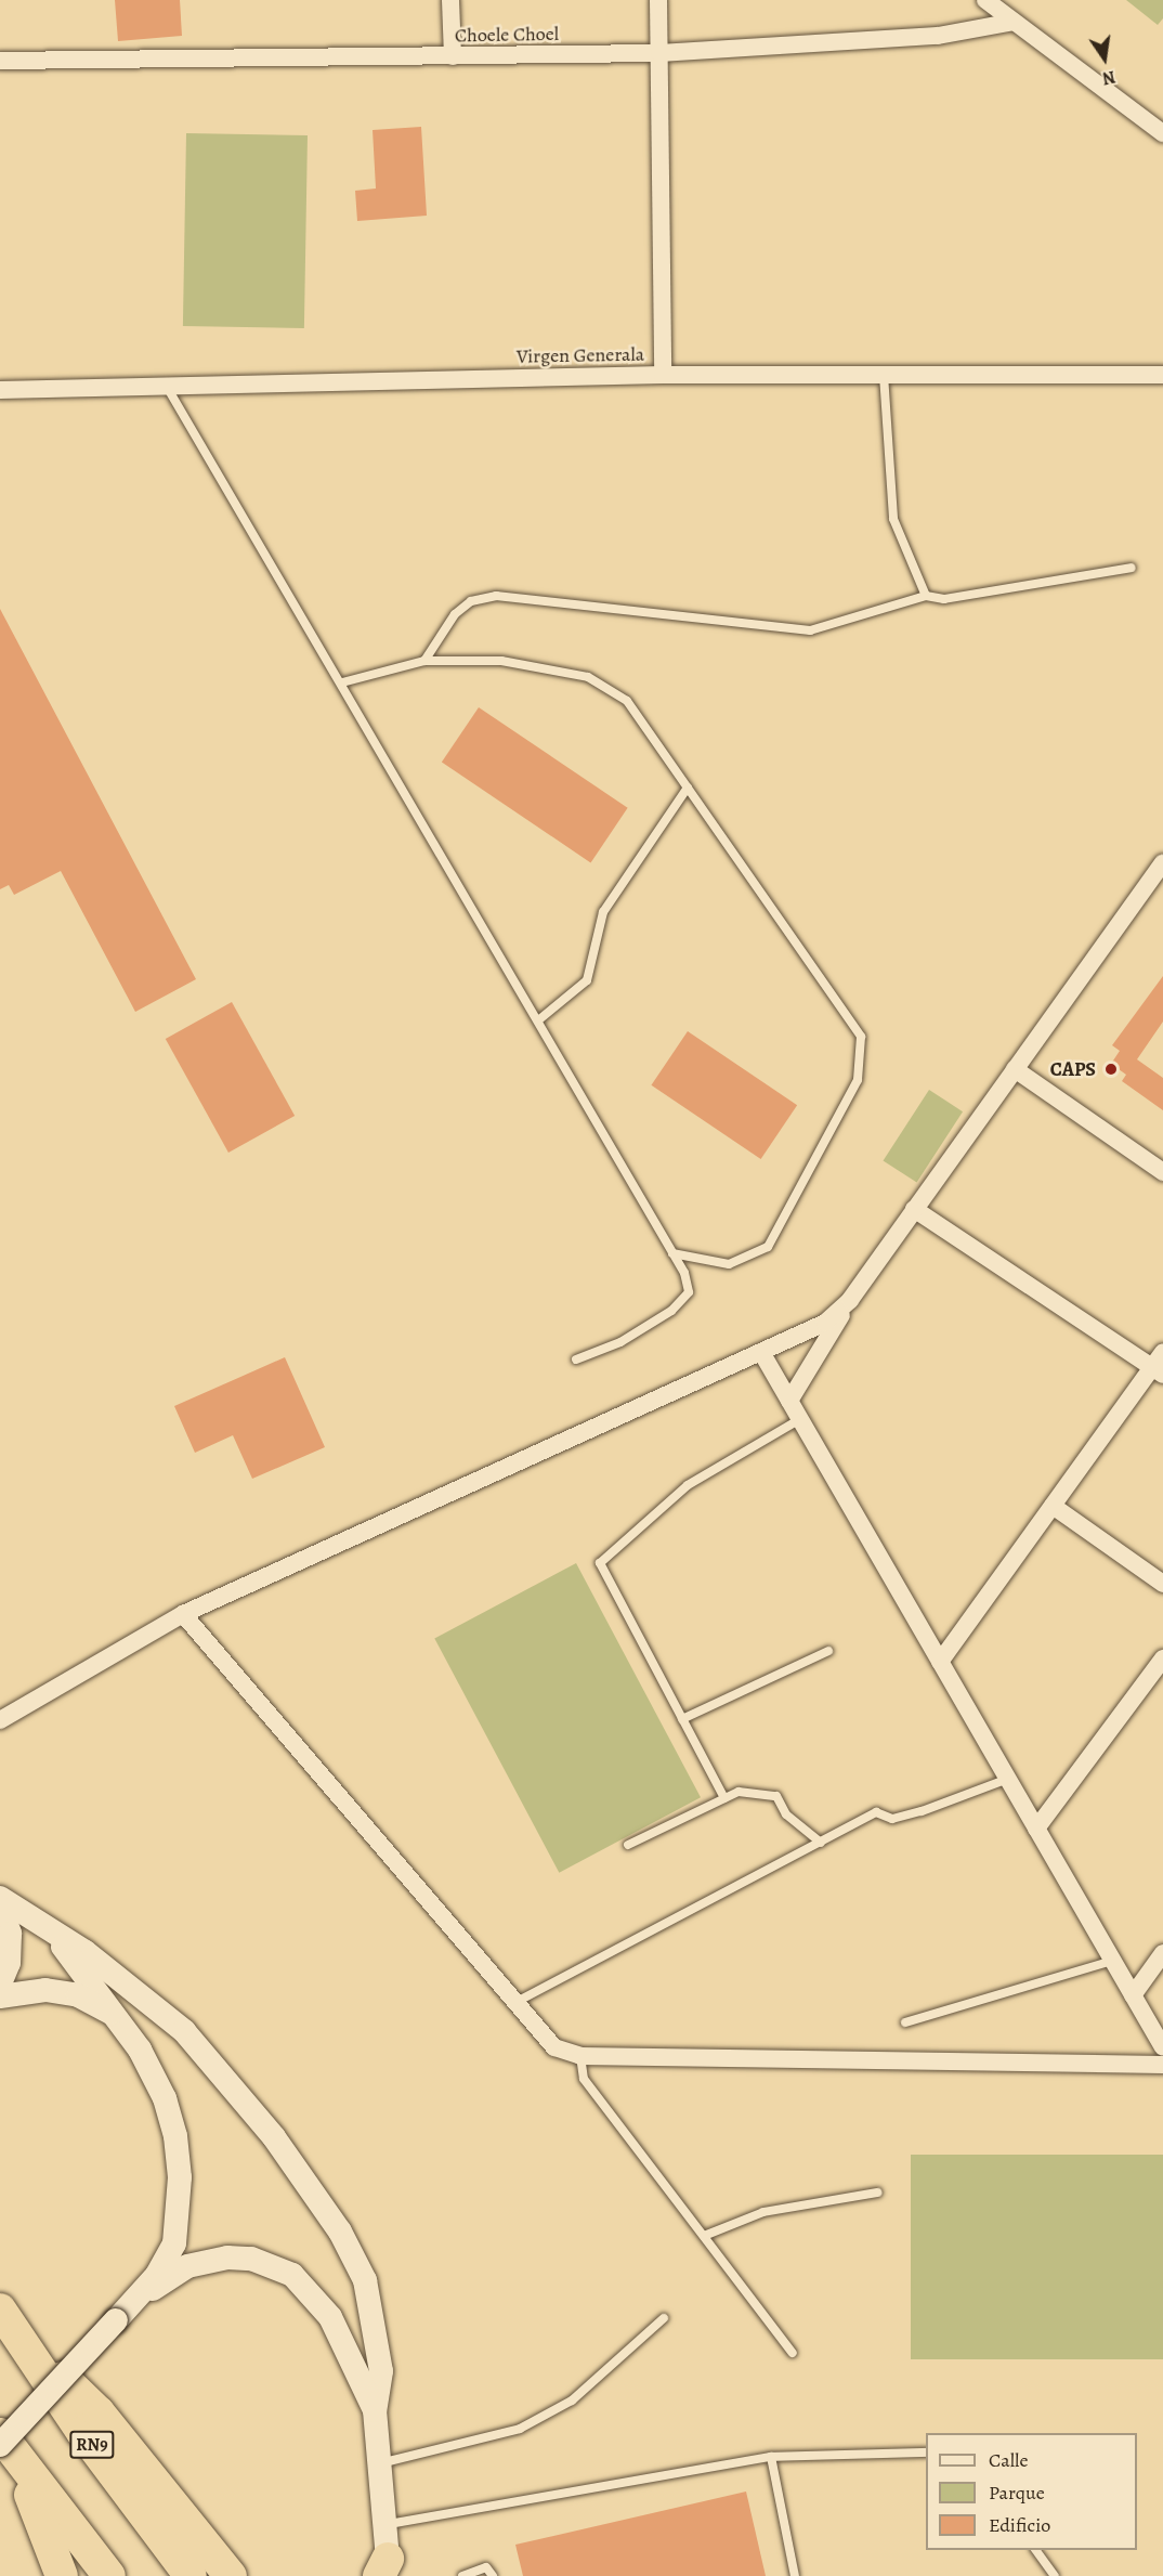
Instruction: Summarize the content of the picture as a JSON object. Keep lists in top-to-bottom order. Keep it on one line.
{"streets":{"highway":["RN9"],"street":["Choele Choel","Virgen Generala"]},"places":["CAPS"],"legend":["Calle","Parque","Edificio"],"north":"bottom"}
